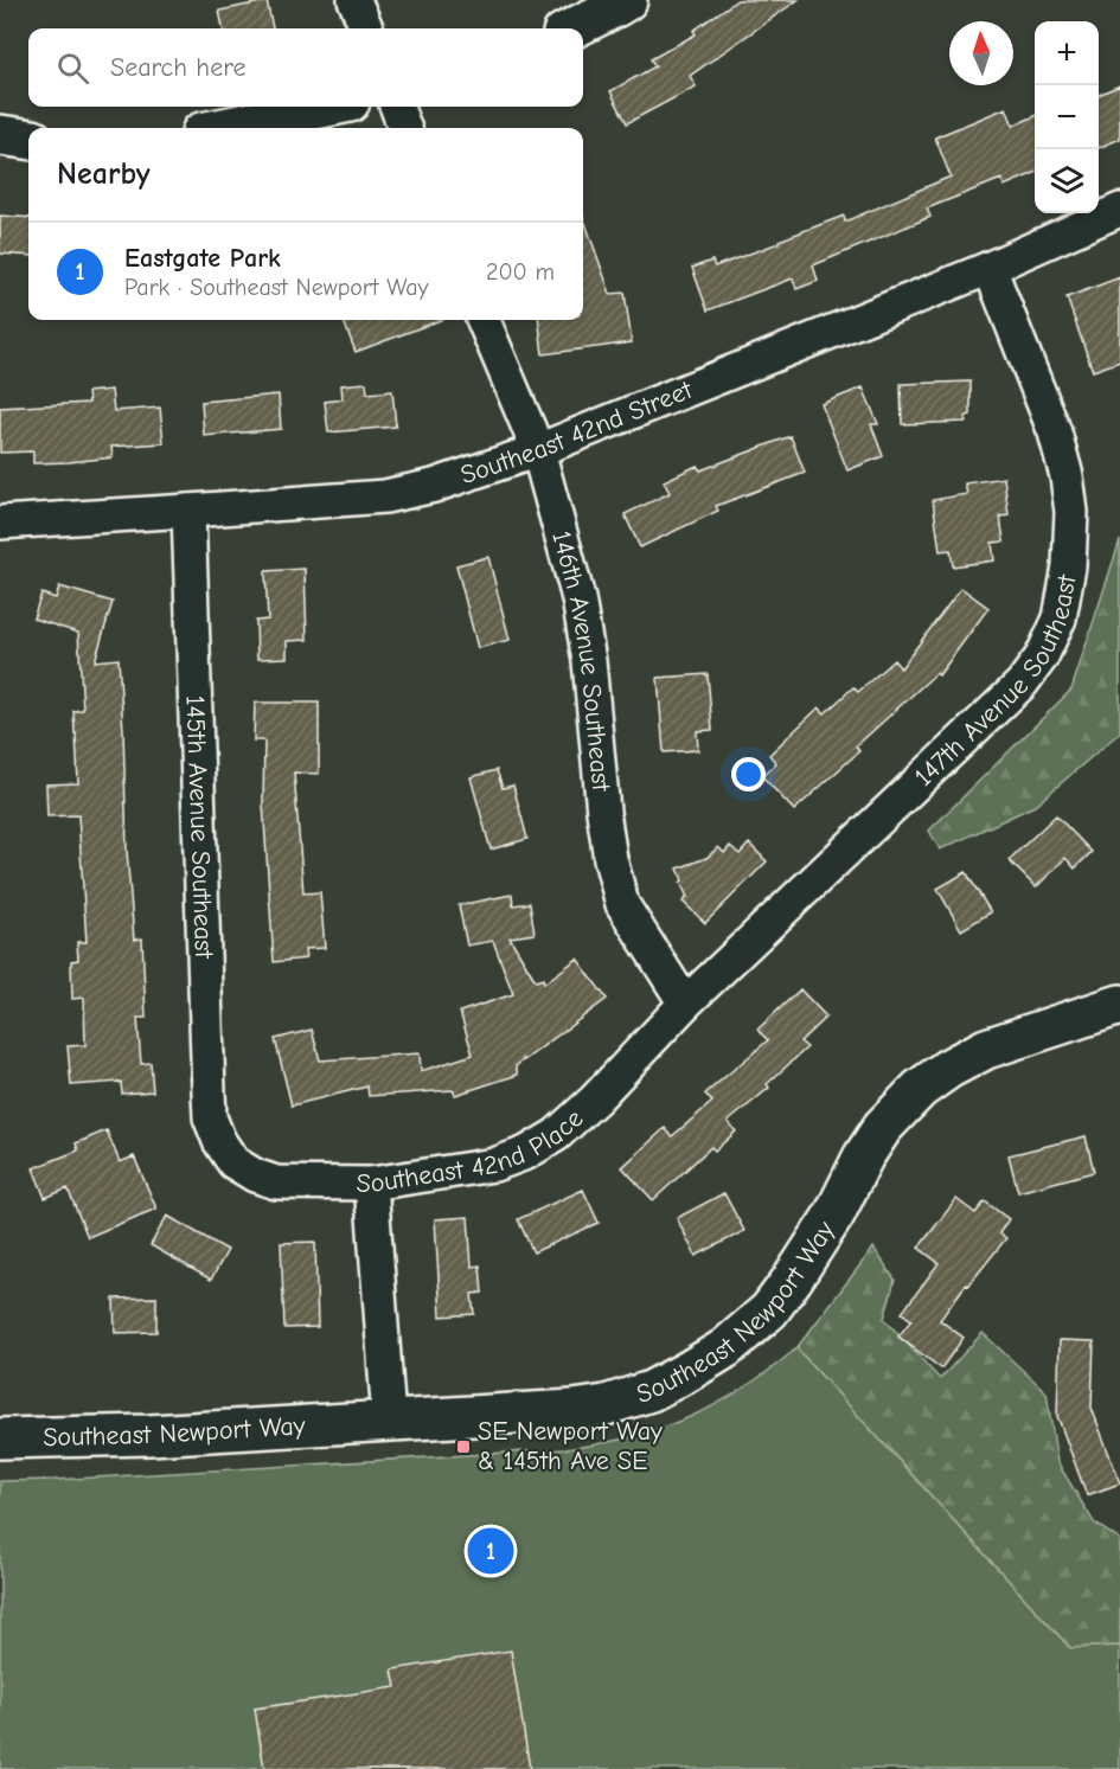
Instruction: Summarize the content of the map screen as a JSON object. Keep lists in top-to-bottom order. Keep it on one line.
{"streets":{"main road":["Southeast Newport Way"],"street":["Southeast 42nd Street","146th Avenue Southeast","147th Avenue Southeast","145th Avenue Southeast","Southeast 42nd Place"]},"crossings":[["Southeast 42nd Street","146th Avenue Southeast"],["Southeast 42nd Street","147th Avenue Southeast"],["Southeast 42nd Street","145th Avenue Southeast"],["146th Avenue Southeast","147th Avenue Southeast"],["146th Avenue Southeast","Southeast 42nd Place"],["147th Avenue Southeast","Southeast 42nd Place"],["145th Avenue Southeast","Southeast 42nd Place"]],"places":{"transit":["SE Newport Way & 145th Ave SE"]},"north":"top","page":{"map_buttons":["+","−"],"search":"Search here","heading":"Nearby","list":[{"mark":"1","name":"Eastgate Park","note":"Park · Southeast Newport Way","value":"200 m"}],"pins":"1"}}
